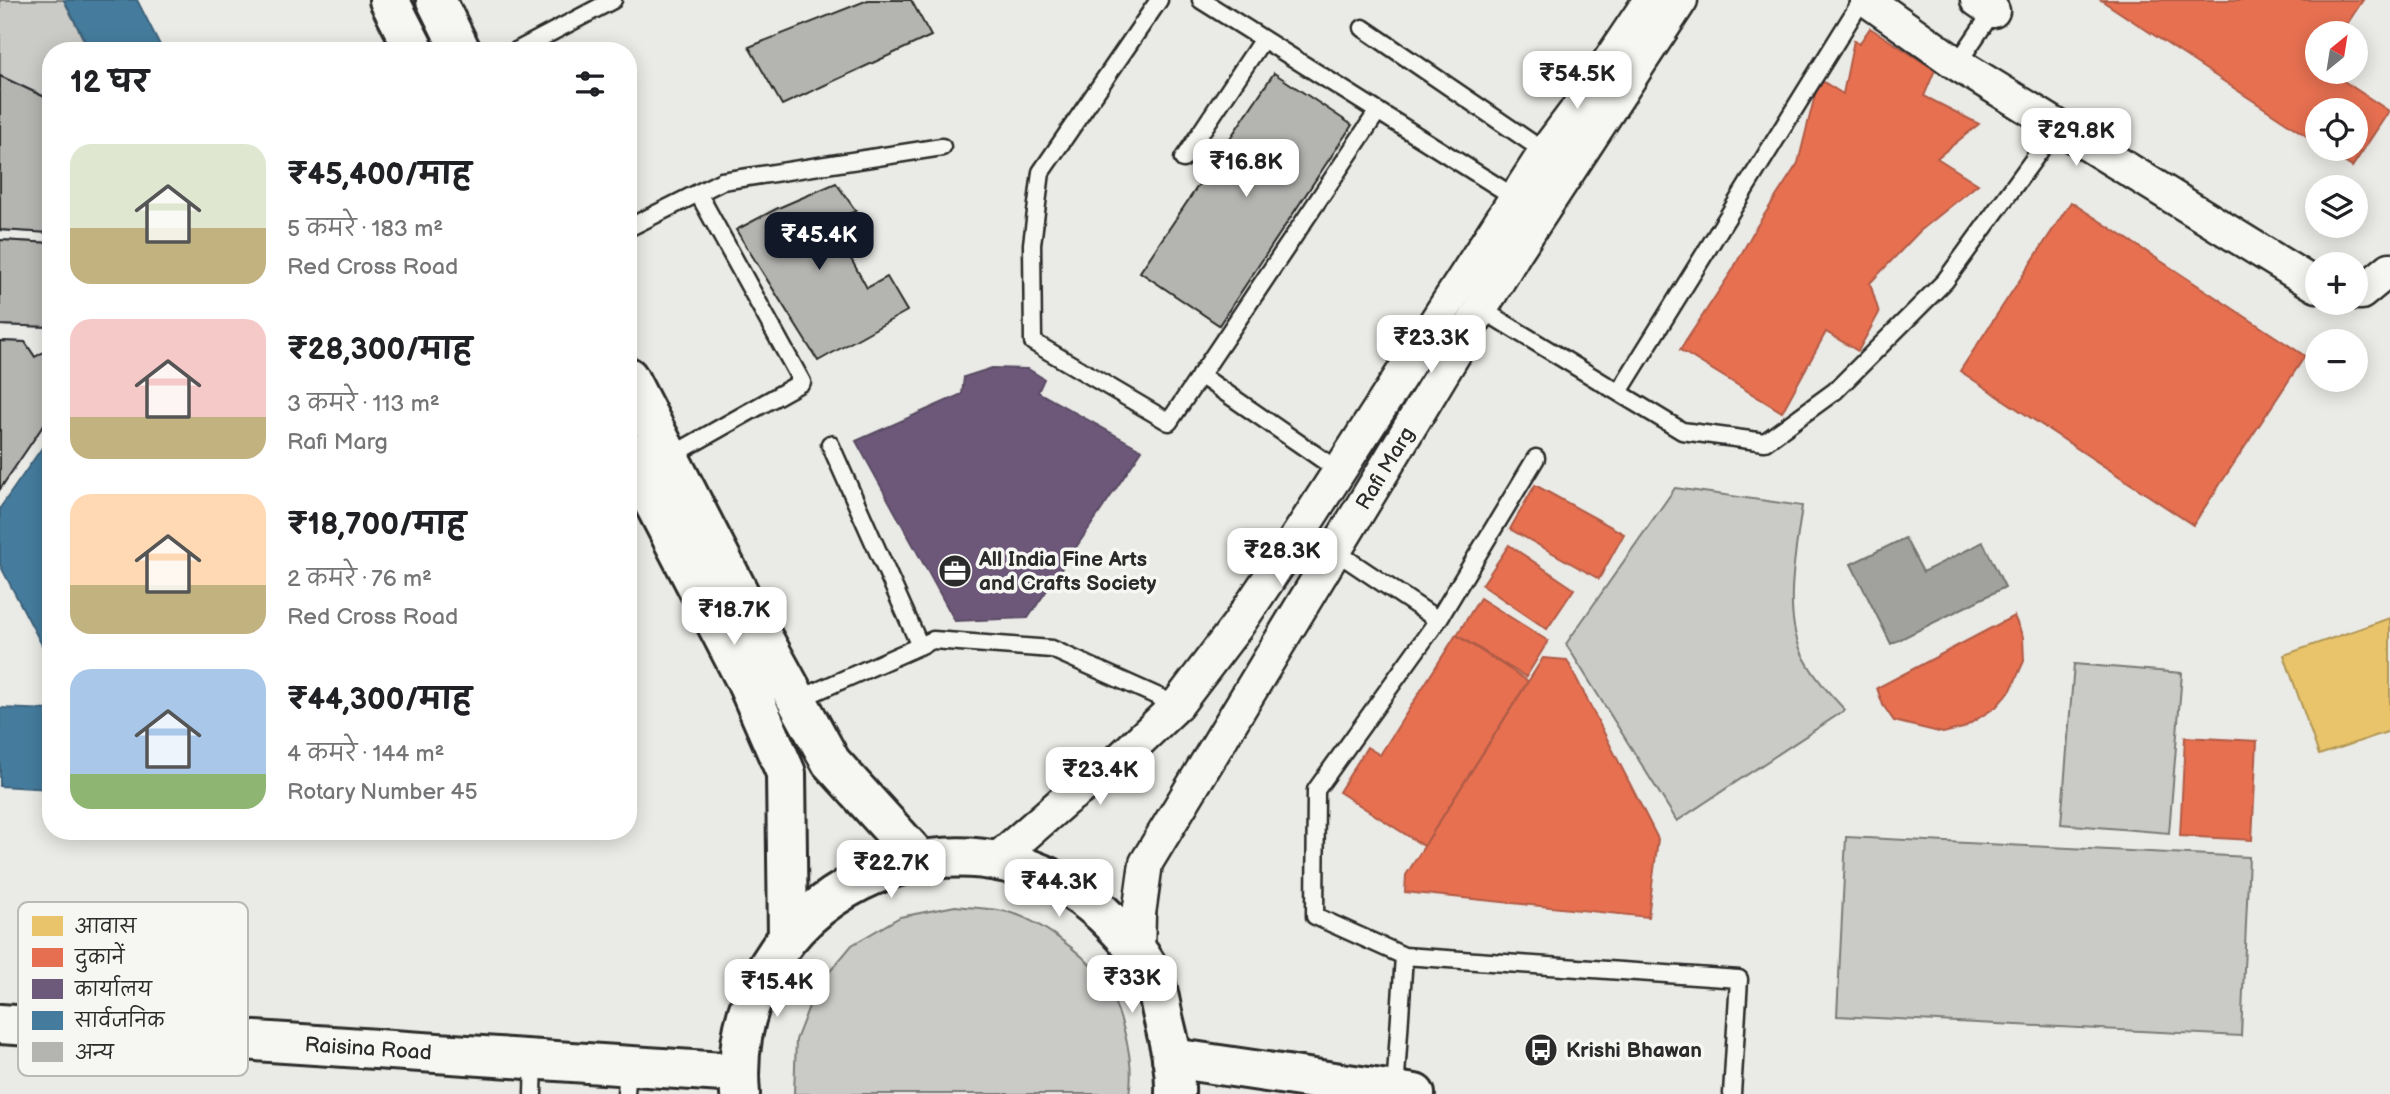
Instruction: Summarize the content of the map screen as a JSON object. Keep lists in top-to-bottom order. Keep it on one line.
{"streets":{"main road":["Raisina Road"],"street":["Rafi Marg"]},"places":{"office":["All India Fine Arts and Crafts Society"],"bus stop":["Krishi Bhawan"]},"legend":["आवास","दुकानें","कार्यालय","सार्वजनिक","अन्य"],"north":"top right","page":{"map_buttons":["+","−"],"heading":"12 घर","price":["₹54.5K","₹29.8K","₹16.8K","₹45.4K","₹23.3K","₹28.3K","₹18.7K","₹23.4K","₹22.7K","₹44.3K","₹33K","₹15.4K"],"list":[{"name":"₹45,400/माह","note":"5 कमरे · 183 m² · Red Cross Road"},{"name":"₹28,300/माह","note":"3 कमरे · 113 m² · Rafi Marg"},{"name":"₹18,700/माह","note":"2 कमरे · 76 m² · Red Cross Road"},{"name":"₹44,300/माह","note":"4 कमरे · 144 m² · Rotary Number 45"}]}}
